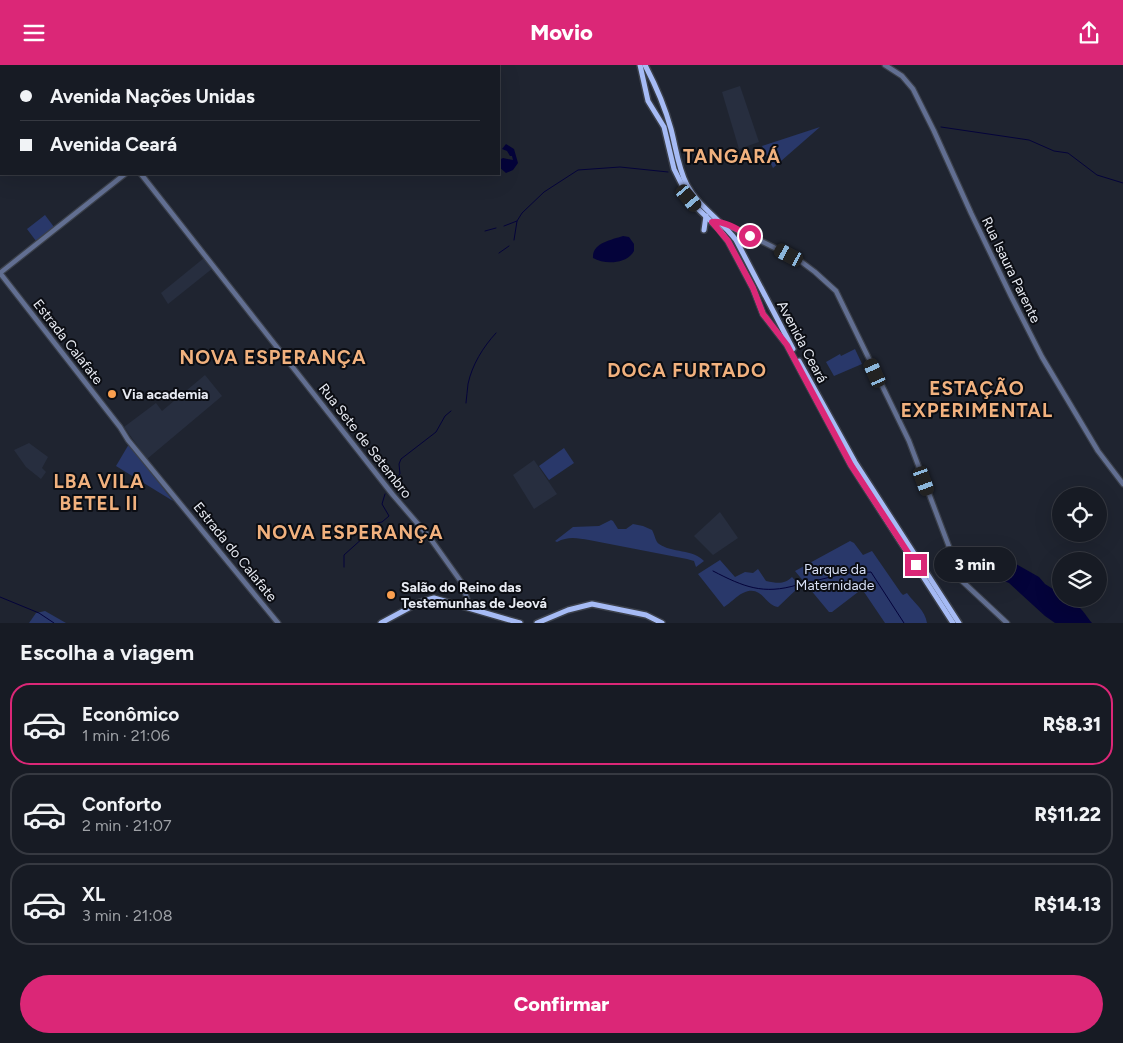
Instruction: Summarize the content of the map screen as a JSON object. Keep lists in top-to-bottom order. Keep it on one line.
{"streets":{"main road":["Avenida Ceará"],"street":["Rua Isaura Parente","Estrada Calafate","Rua Sete de Setembro","Estrada do Calafate"]},"crossings":[["Estrada Calafate","Estrada do Calafate"]],"districts":["TANGARÁ","NOVA ESPERANÇA","DOCA FURTADO","ESTAÇÃO EXPERIMENTAL","LBA VILA BETEL II","NOVA ESPERANÇA"],"parks":["Parque da Maternidade"],"places":["Via academia","Salão do Reino das Testemunhas de Jeová"],"page":{"header":"Movio","banner":["Avenida Nações Unidas","Avenida Ceará"],"bubble":"3 min","heading":"Escolha a viagem","list":[{"name":"Econômico","note":"1 min · 21:06","value":"R$8.31"},{"name":"Conforto","note":"2 min · 21:07","value":"R$11.22"},{"name":"XL","note":"3 min · 21:08","value":"R$14.13"}],"buttons":"Confirmar"}}
